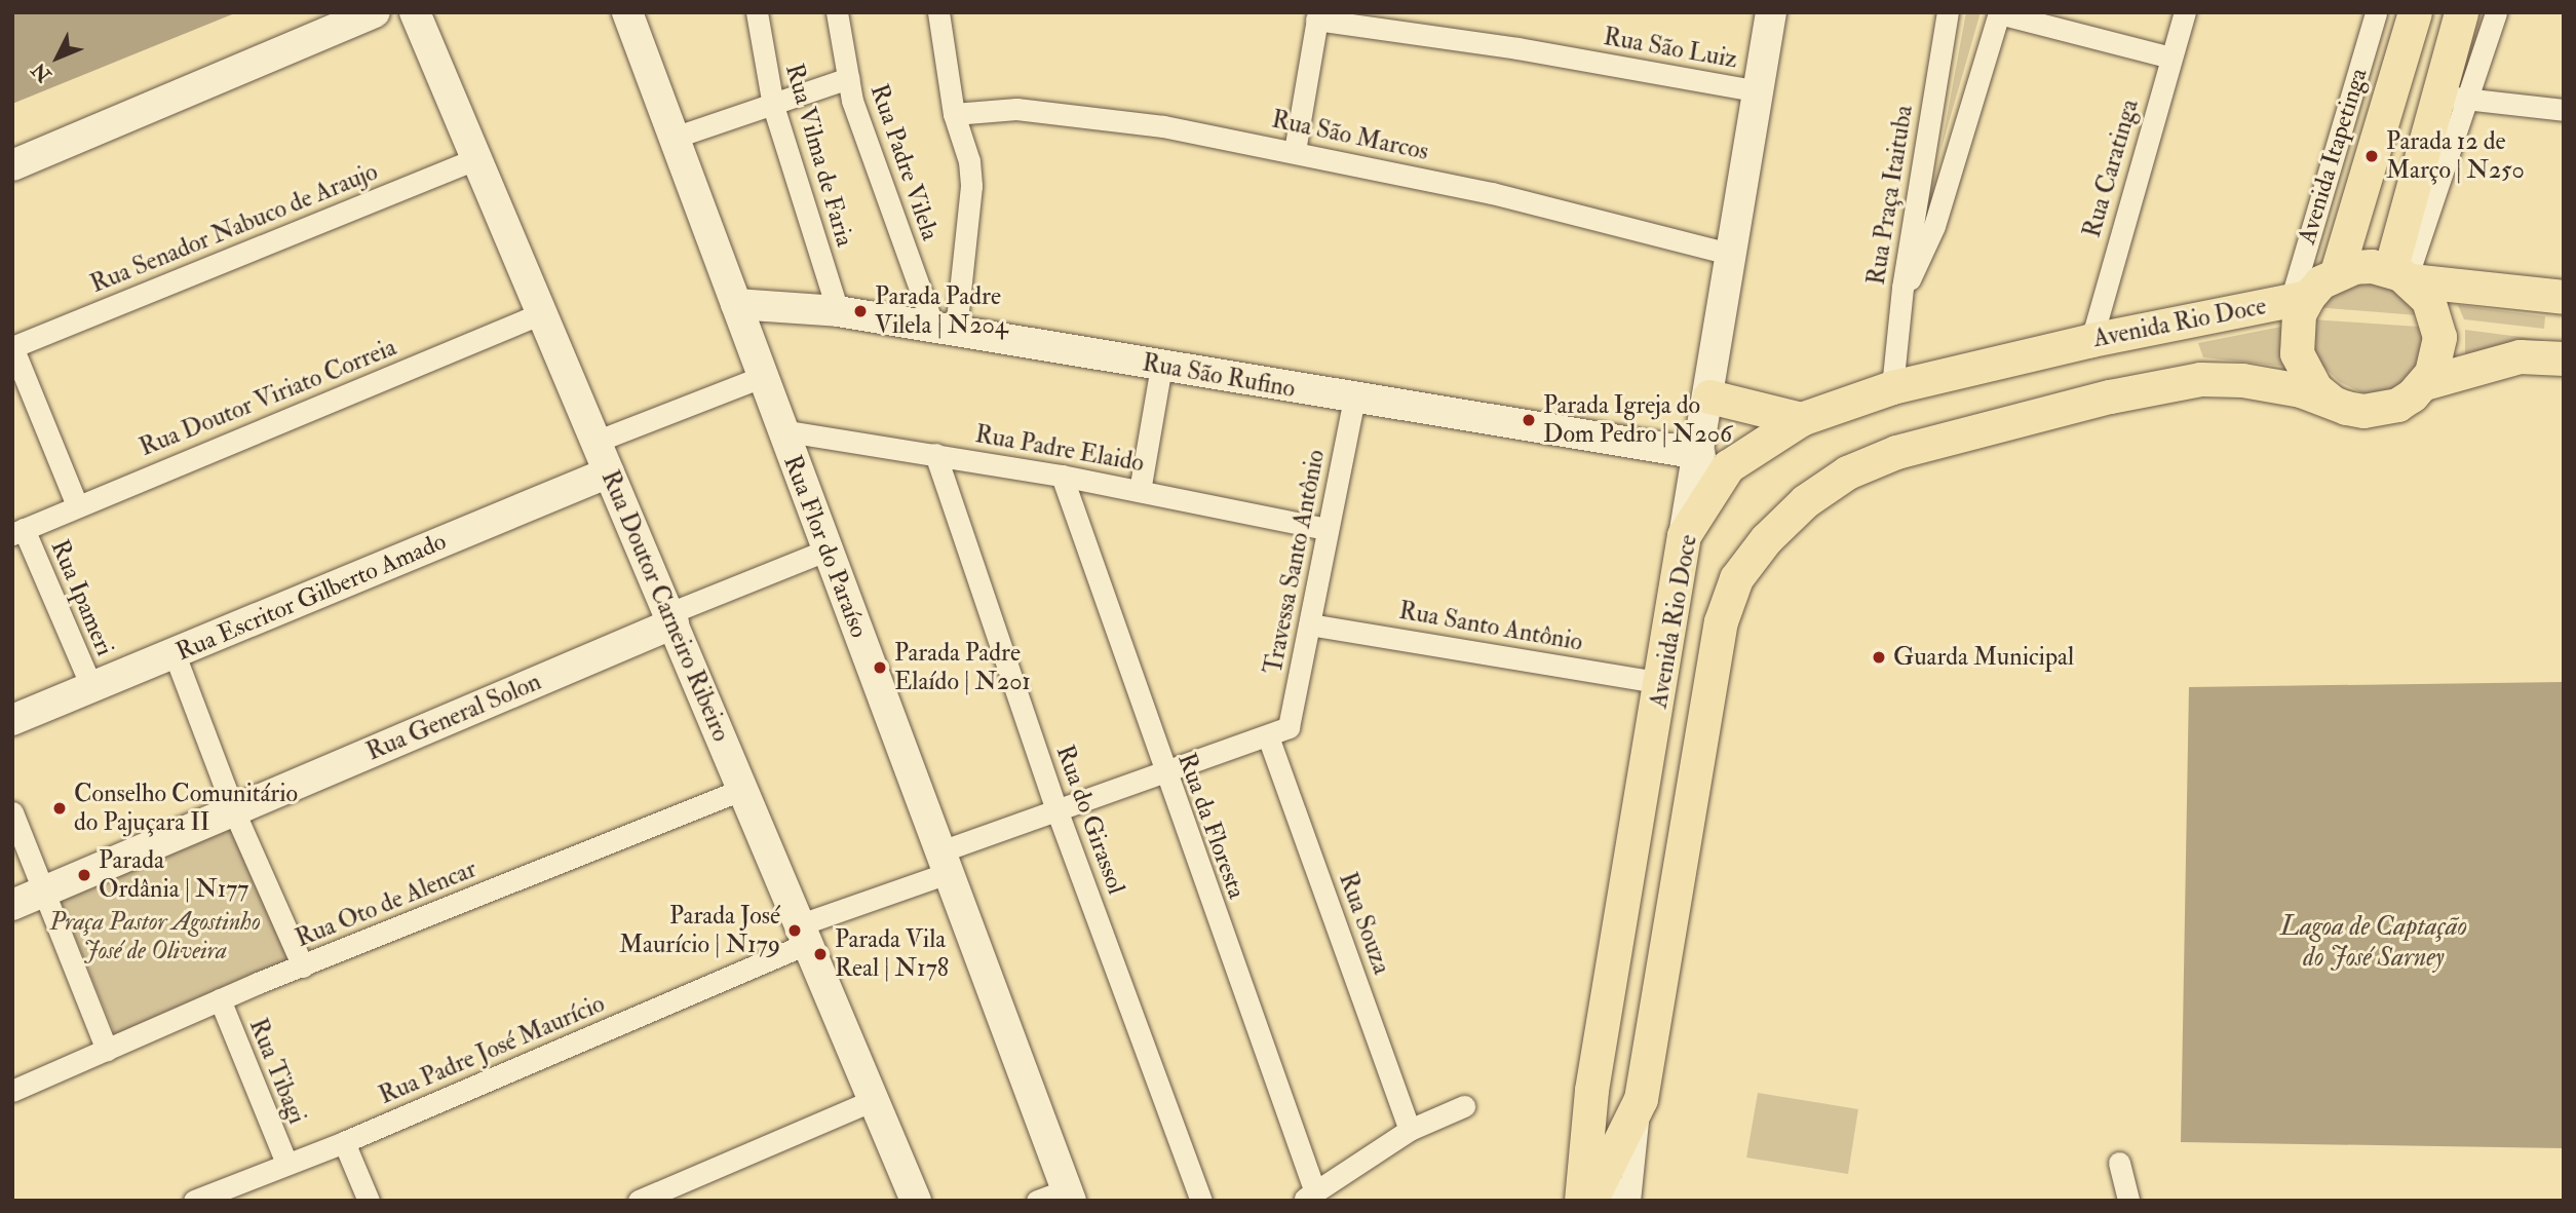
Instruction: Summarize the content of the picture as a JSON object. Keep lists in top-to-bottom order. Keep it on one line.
{"streets":{"main road":["Avenida Itapetinga","Avenida Rio Doce"],"street":["Rua São Luiz","Rua São Marcos","Rua Vilma de Faria","Rua Padre Vilela","Rua Caratinga","Rua Praça Itaituba","Rua Senador Nabuco de Araujo","Rua São Rufino","Rua Doutor Viriato Correia","Rua Padre Elaido","Rua Flor do Paraíso","Travessa Santo Antônio","Rua Escritor Gilberto Amado","Rua Ipameri","Rua Doutor Carneiro Ribeiro","Rua Santo Antônio","Rua General Solon","Rua do Girassol","Rua da Floresta","Rua Oto de Alencar","Rua Souza","Rua Padre José Maurício","Rua Tibagi"]},"crossings":[["Rua Vilma de Faria","Rua São Rufino"],["Avenida Itapetinga","Avenida Rio Doce"],["Rua Padre Vilela","Rua São Rufino"],["Rua Caratinga","Avenida Rio Doce"],["Rua Praça Itaituba","Avenida Rio Doce"],["Rua Senador Nabuco de Araujo","Rua Doutor Carneiro Ribeiro"],["Avenida Rio Doce","Rua Santo Antônio"],["Rua São Rufino","Rua Flor do Paraíso"],["Rua São Rufino","Travessa Santo Antônio"],["Rua Doutor Viriato Correia","Rua Ipameri"],["Rua Doutor Viriato Correia","Rua Doutor Carneiro Ribeiro"],["Rua Padre Elaido","Rua Flor do Paraíso"],["Rua Padre Elaido","Travessa Santo Antônio"],["Rua Padre Elaido","Rua do Girassol"],["Rua Padre Elaido","Rua da Floresta"],["Rua Flor do Paraíso","Rua General Solon"],["Rua Flor do Paraíso","Rua Padre José Maurício"],["Travessa Santo Antônio","Rua Santo Antônio"],["Travessa Santo Antônio","Rua Souza"],["Travessa Santo Antônio","Rua Padre José Maurício"],["Rua Escritor Gilberto Amado","Rua Ipameri"],["Rua Escritor Gilberto Amado","Rua Doutor Carneiro Ribeiro"],["Rua Doutor Carneiro Ribeiro","Rua General Solon"],["Rua Doutor Carneiro Ribeiro","Rua Oto de Alencar"],["Rua Doutor Carneiro Ribeiro","Rua Padre José Maurício"],["Rua do Girassol","Rua Padre José Maurício"],["Rua da Floresta","Rua Padre José Maurício"],["Rua Oto de Alencar","Rua Tibagi"],["Rua Souza","Rua Padre José Maurício"],["Rua Padre José Maurício","Rua Tibagi"]],"water":["Lagoa de Captação do José Sarney"],"parks":["Praça Pastor Agostinho José de Oliveira"],"places":["Parada 12 de Março | N250","Parada Padre Vilela | N204","Parada Igreja do Dom Pedro | N206","Guarda Municipal","Parada Padre Elaído | N201","Conselho Comunitário do Pajuçara II","Parada Ordânia | N177","Parada José Maurício | N179","Parada Vila Real | N178"],"north":"bottom left"}
